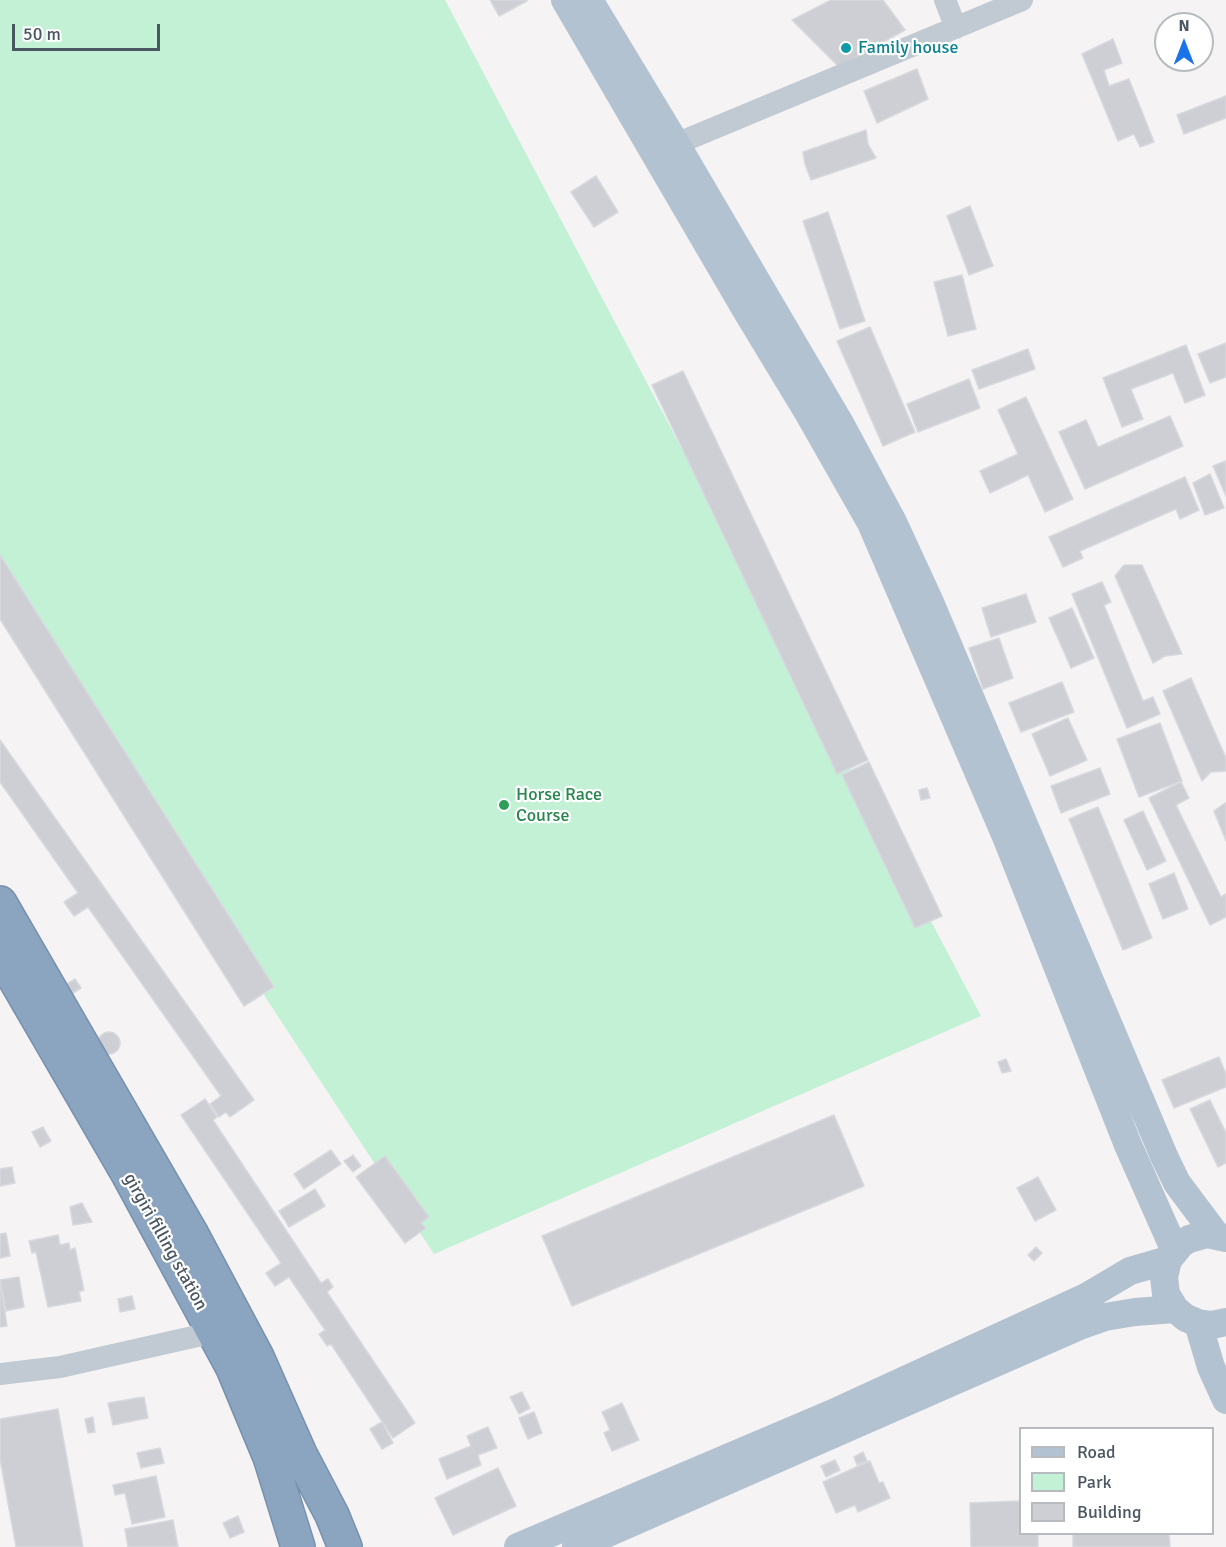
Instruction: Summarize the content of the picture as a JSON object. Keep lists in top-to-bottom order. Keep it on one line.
{"streets":{"highway":["girgiri filling station"]},"places":["Family house","Horse Race Course"],"legend":["Road","Park","Building"],"scale_bar":"50 m","north":"top"}
